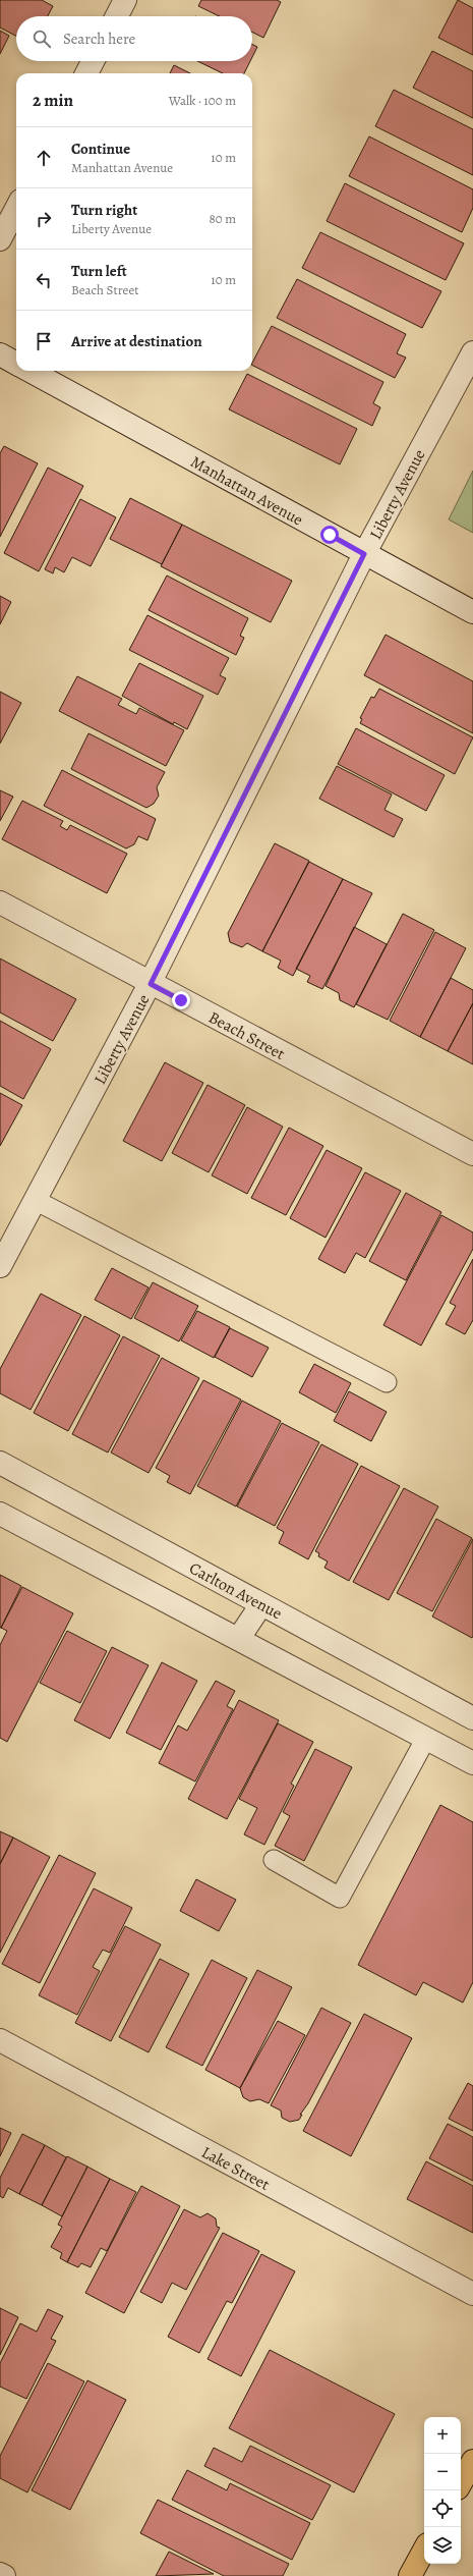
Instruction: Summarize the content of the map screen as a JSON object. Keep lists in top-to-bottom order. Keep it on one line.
{"streets":{"street":["Manhattan Avenue","Liberty Avenue","Beach Street","Carlton Avenue","Lake Street"]},"crossings":[["Manhattan Avenue","Liberty Avenue"],["Liberty Avenue","Beach Street"]],"page":{"search":"Search here","heading":["2 min","Walk · 100 m"],"list":[["Continue","Manhattan Avenue","10 m"],["Turn right","Liberty Avenue","80 m"],["Turn left","Beach Street","10 m"],"Arrive at destination"],"map_buttons":["+","−"]}}
